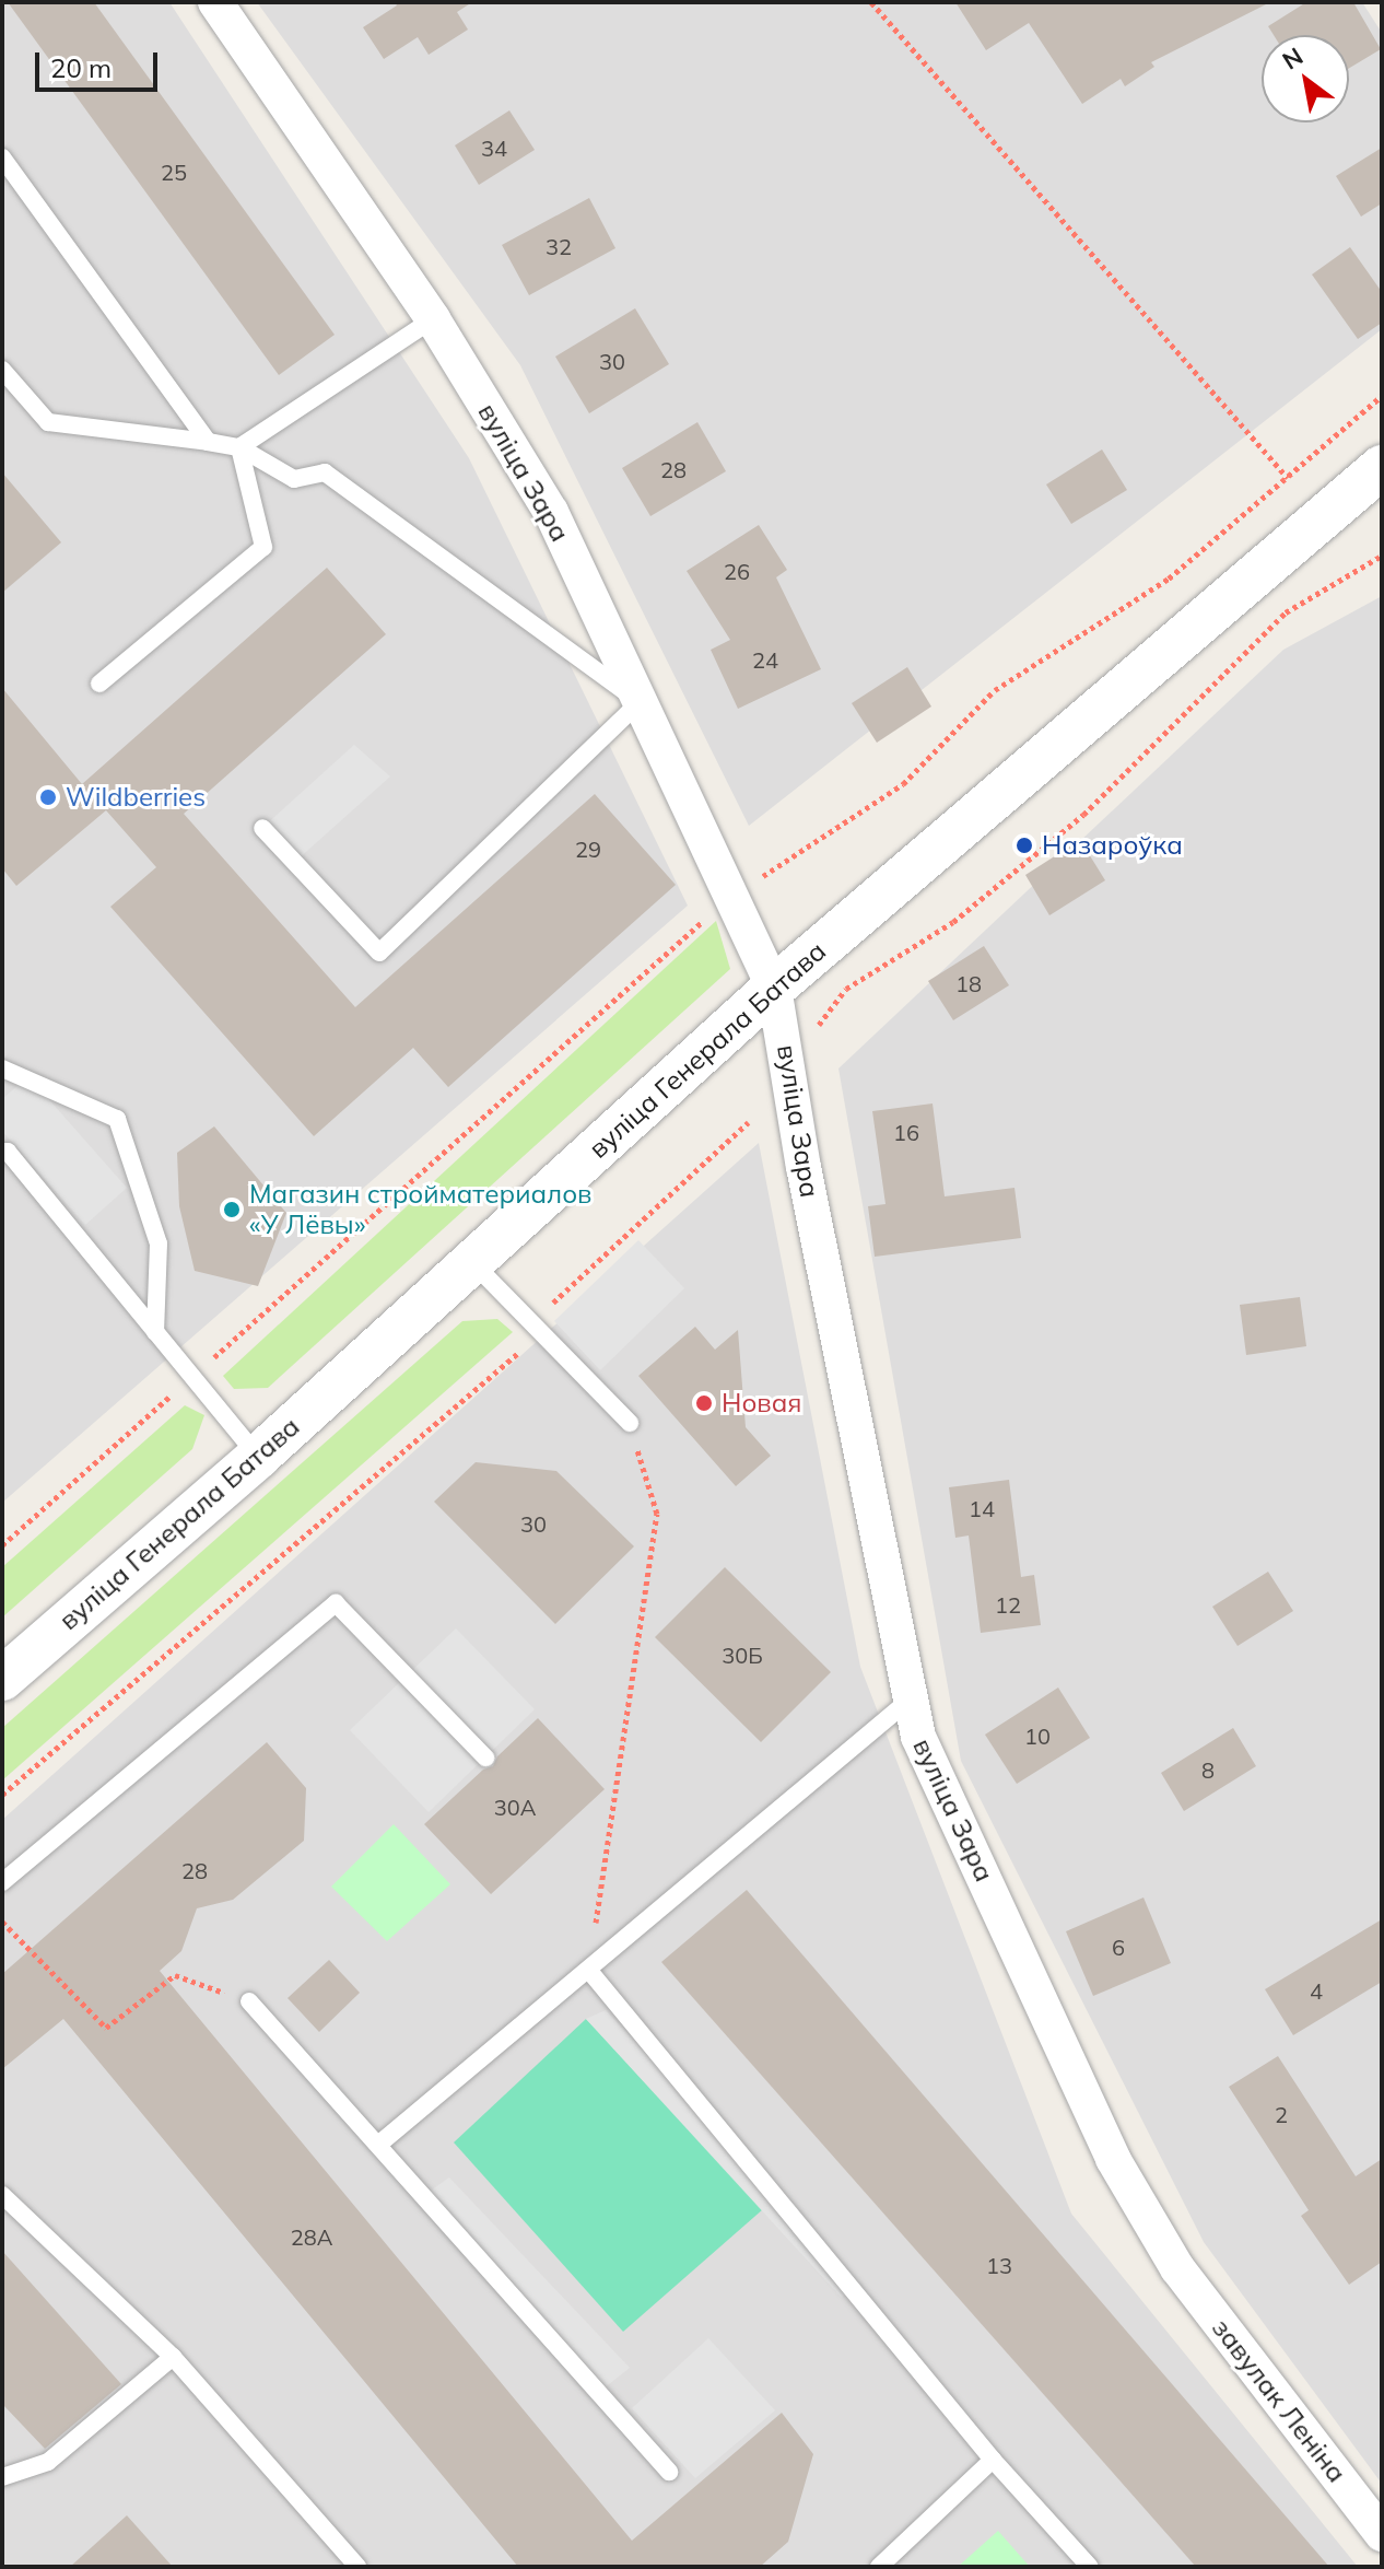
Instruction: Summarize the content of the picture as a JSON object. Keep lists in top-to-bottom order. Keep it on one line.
{"streets":{"street":["вуліца Зара","вуліца Генерала Батава","завулак Леніна"]},"crossings":[["вуліца Зара","вуліца Генерала Батава"],["вуліца Зара","завулак Леніна"]],"places":["Wildberries","Назароўка","Магазин стройматериалов «У Лёвы»","Новая"],"house_numbers":["34","25","32","30","28","26","24","29","18","16","14","30","12","30Б","10","8","30А","28","6","4","2","28А","13"],"scale_bar":"20 m","north":"top left"}
